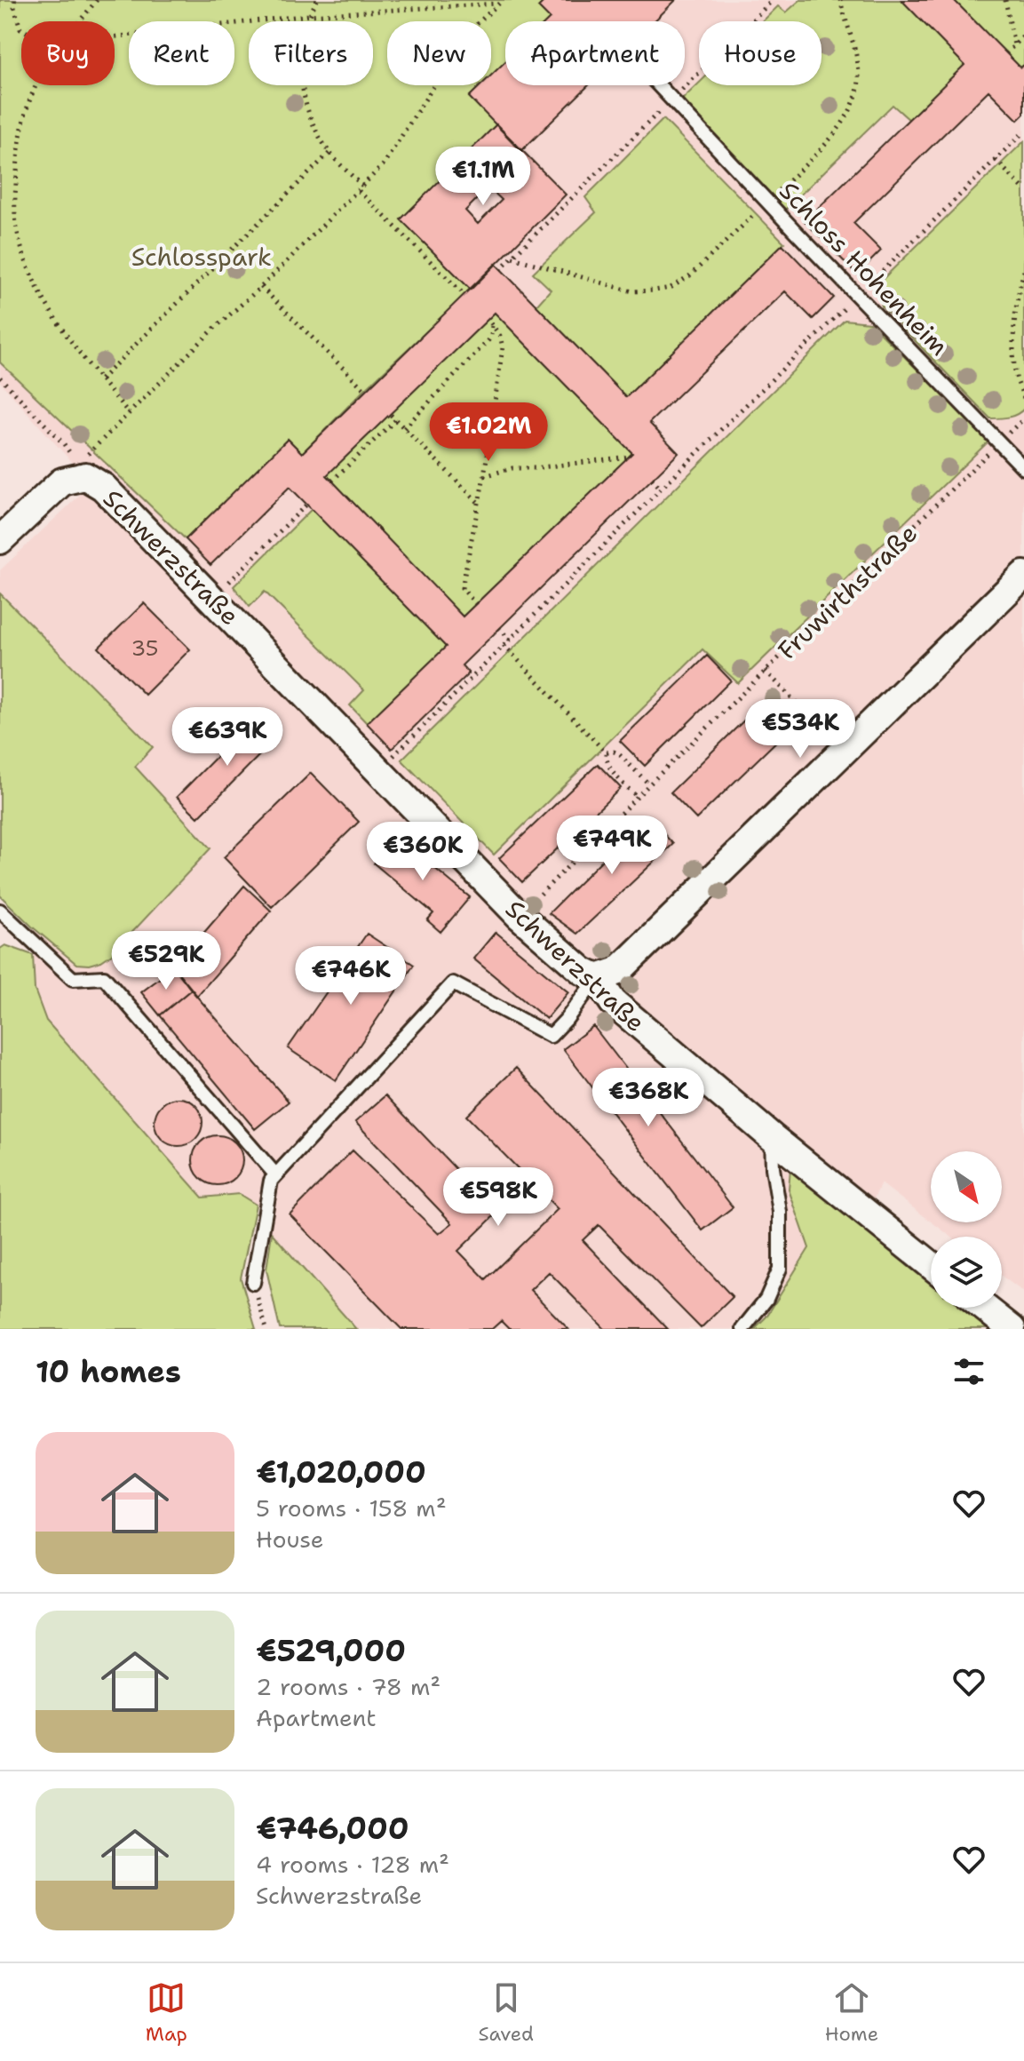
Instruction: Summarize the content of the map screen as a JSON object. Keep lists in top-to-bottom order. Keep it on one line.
{"streets":{"street":["Schwerzstraße"],"lane":["Schloss Hohenheim"],"path":["Fruwirthstraße"]},"crossings":[["Schloss Hohenheim","Fruwirthstraße"],["Schwerzstraße","Fruwirthstraße"]],"parks":["Schlosspark"],"house_numbers":["35"],"north":"bottom right","page":{"chip":["Buy","Rent","Filters","New","Apartment","House"],"price":["€1.1M","€1.02M","€534K","€639K","€749K","€360K","€529K","€746K","€368K","€598K"],"heading":"10 homes","list":[{"name":"€1,020,000","note":"5 rooms · 158 m² · House"},{"name":"€529,000","note":"2 rooms · 78 m² · Apartment"},{"name":"€746,000","note":"4 rooms · 128 m² · Schwerzstraße"}],"tabs":["Map","Saved","Home"]}}
